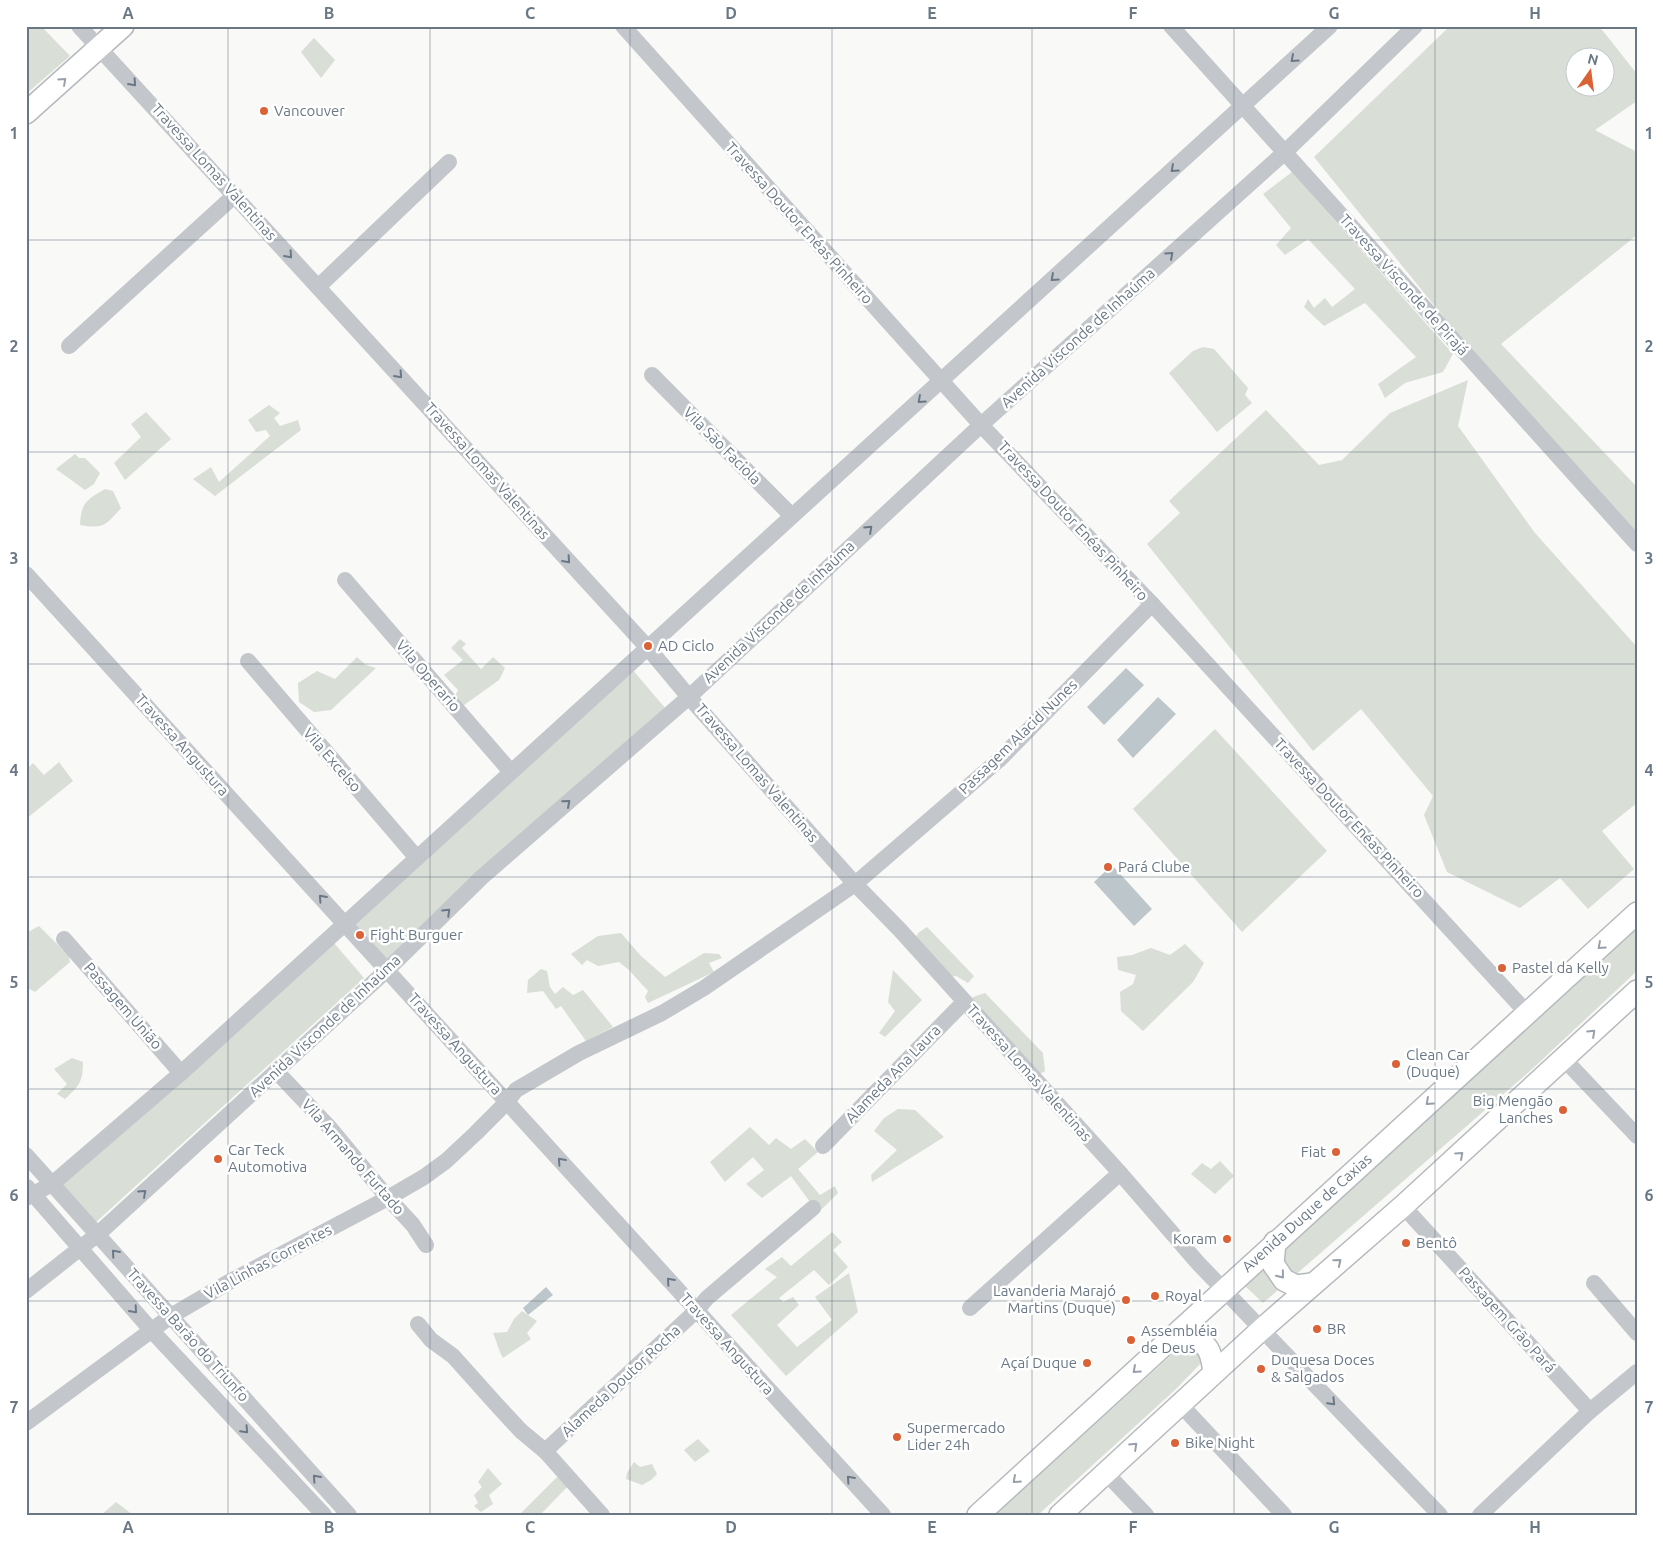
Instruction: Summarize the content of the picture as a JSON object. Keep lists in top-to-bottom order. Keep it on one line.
{"streets":{"main road":["Avenida Duque de Caxias"],"street":["Travessa Lomas Valentinas","Travessa Doutor Enéas Pinheiro","Travessa Visconde de Pirajá","Avenida Visconde de Inhaúma","Vila São Faciola","Vila Operario","Passagem Alacid Nunes","Travessa Angustura","Vila Excelso","Passagem União","Alameda Ana Laura","Vila Armando Furtado","Vila Linhas Correntes","Passagem Grão Pará","Travessa Barão do Triunfo","Alameda Doutor Rocha"]},"crossings":[["Travessa Lomas Valentinas","Avenida Visconde de Inhaúma"],["Travessa Lomas Valentinas","Passagem Alacid Nunes"],["Travessa Lomas Valentinas","Alameda Ana Laura"],["Travessa Lomas Valentinas","Avenida Duque de Caxias"],["Travessa Doutor Enéas Pinheiro","Avenida Visconde de Inhaúma"],["Travessa Doutor Enéas Pinheiro","Passagem Alacid Nunes"],["Travessa Doutor Enéas Pinheiro","Avenida Duque de Caxias"],["Travessa Visconde de Pirajá","Avenida Visconde de Inhaúma"],["Avenida Visconde de Inhaúma","Travessa Angustura"],["Avenida Visconde de Inhaúma","Vila Armando Furtado"],["Avenida Visconde de Inhaúma","Travessa Barão do Triunfo"],["Passagem Alacid Nunes","Travessa Angustura"],["Passagem Alacid Nunes","Vila Linhas Correntes"],["Travessa Angustura","Vila Linhas Correntes"],["Travessa Angustura","Alameda Doutor Rocha"],["Vila Armando Furtado","Vila Linhas Correntes"],["Vila Linhas Correntes","Travessa Barão do Triunfo"]],"one_way":["Travessa Lomas Valentinas","Travessa Angustura"],"places":["Vancouver","AD Ciclo","Pará Clube","Fight Burguer","Pastel da Kelly","Clean Car (Duque)","Big Mengão Lanches","Fiat","Car Teck Automotiva","Koram","Bentô","Royal","Lavanderia Marajó Martins (Duque)","BR","Assembléia de Deus","Açaí Duque","Duquesa Doces & Salgados","Supermercado Lider 24h","Bike Night"],"north":"top","grid":{"columns":["A","B","C","D","E","F","G","H"],"rows":["1","2","3","4","5","6","7"]}}
